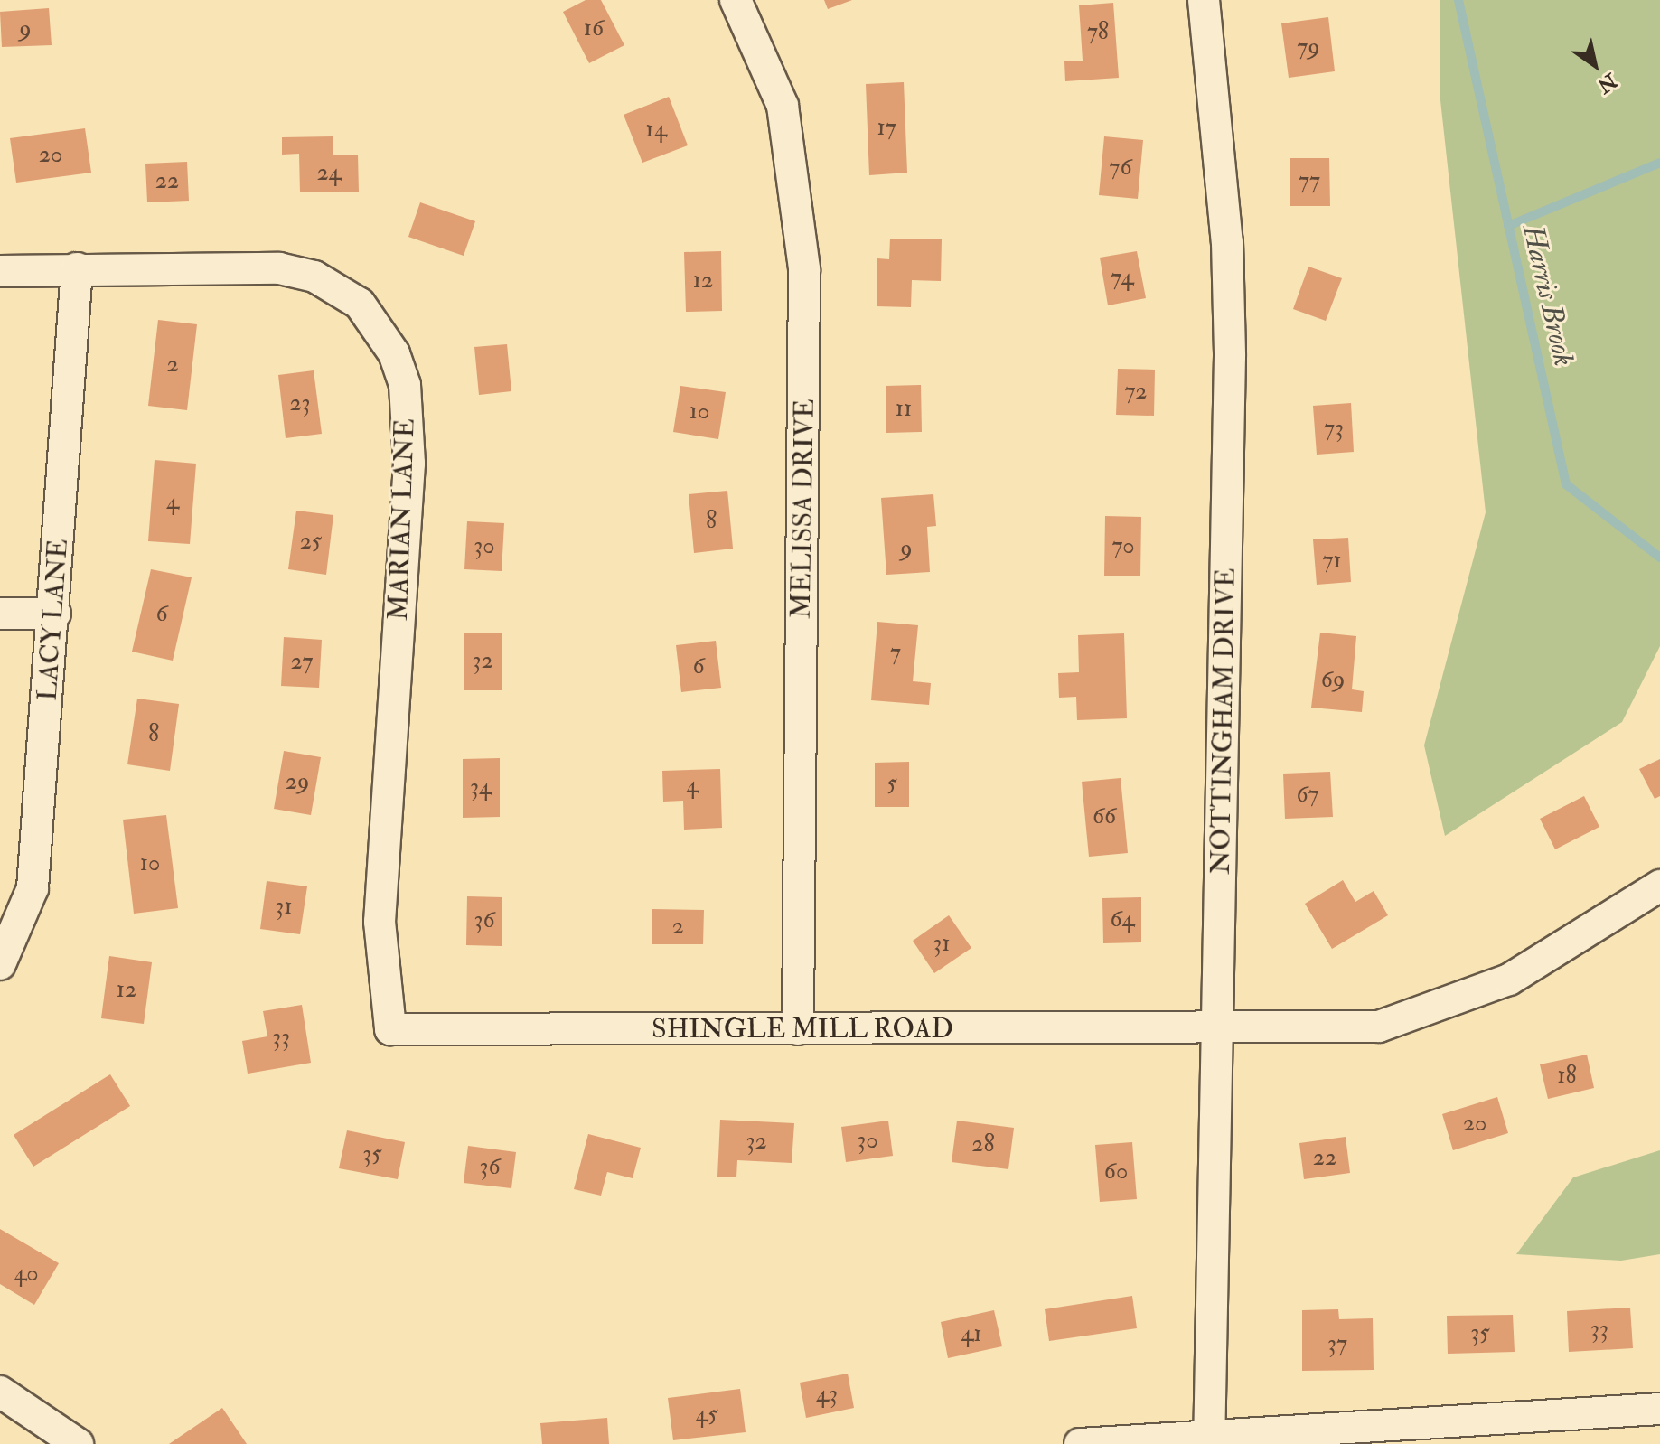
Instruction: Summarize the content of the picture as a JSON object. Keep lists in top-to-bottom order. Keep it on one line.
{"streets":{"street":["MELISSA DRIVE","MARIAN LANE","LACY LANE","NOTTINGHAM DRIVE","SHINGLE MILL ROAD"]},"crossings":[["MELISSA DRIVE","SHINGLE MILL ROAD"],["MARIAN LANE","LACY LANE"],["MARIAN LANE","SHINGLE MILL ROAD"],["NOTTINGHAM DRIVE","SHINGLE MILL ROAD"]],"water":["Harris Brook"],"house_numbers":["16","9","78","79","17","14","20","76","24","22","77","74","12","2","72","23","11","10","73","4","8","25","30","70","9","71","6","7","32","27","6","69","8","29","5","4","34","67","66","10","31","64","36","2","31","12","33","18","20","30","32","28","35","22","36","60","40","33","35","41","37","43","45"],"north":"bottom right"}
